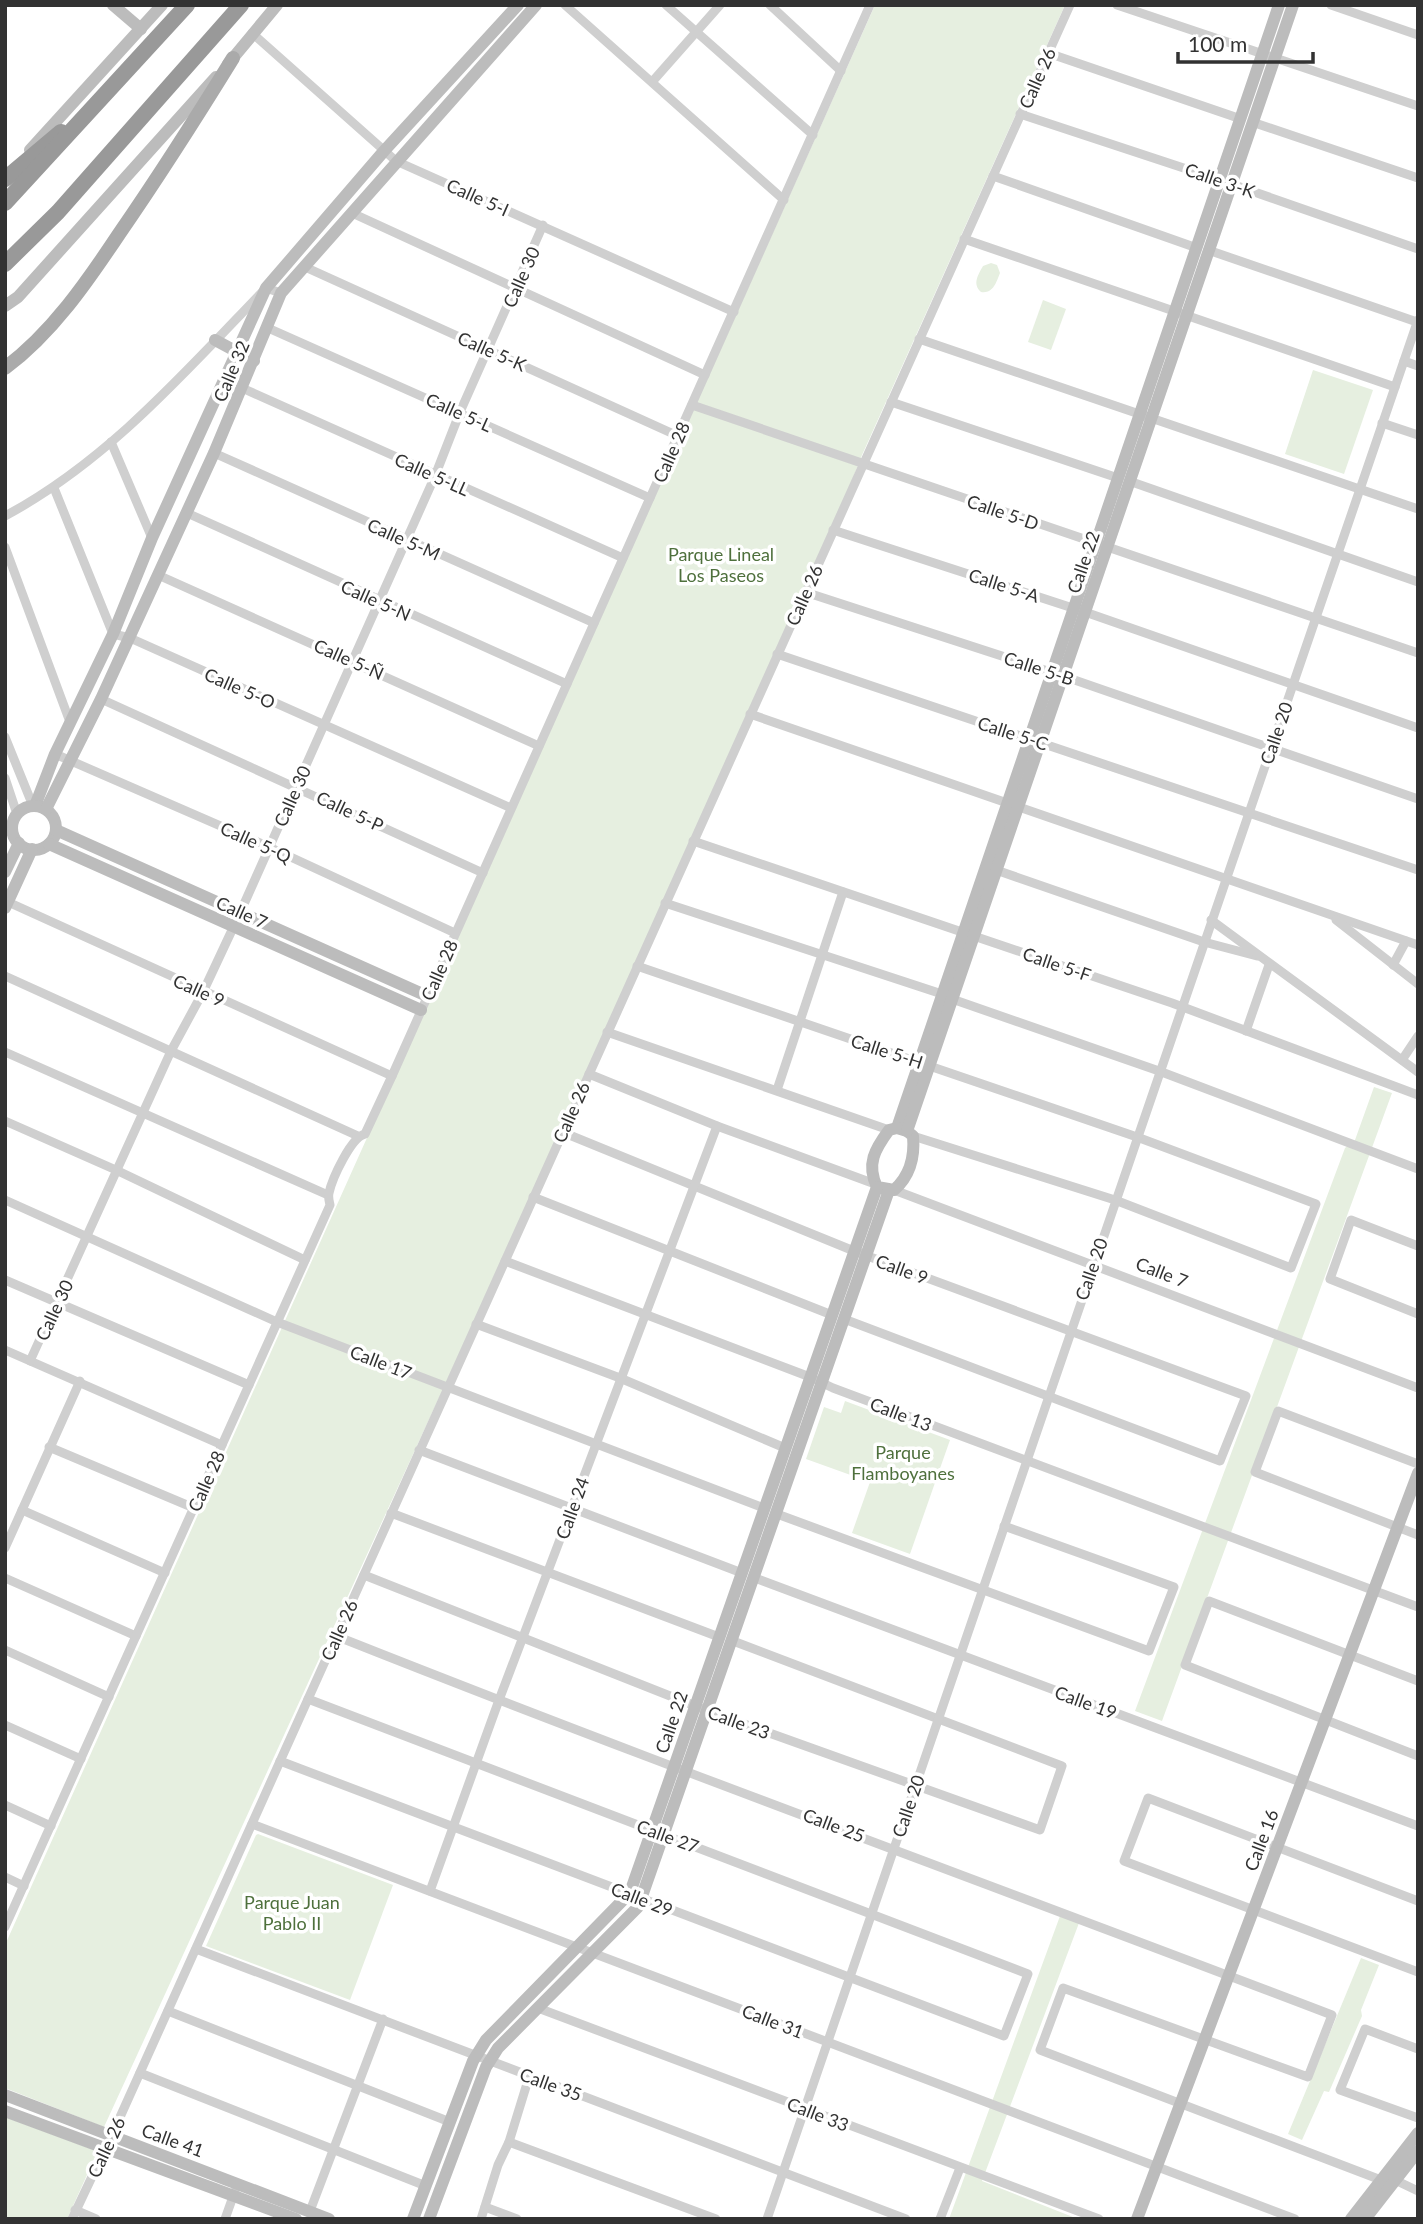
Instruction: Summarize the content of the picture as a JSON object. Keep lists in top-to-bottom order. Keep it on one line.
{"streets":{"street":["Calle 26","Calle 3-K","Calle 5-I","Calle 30","Calle 5-K","Calle 32","Calle 5-L","Calle 28","Calle 5-LL","Calle 5-D","Calle 5-M","Calle 22","Calle 5-A","Calle 5-N","Calle 5-Ñ","Calle 5-B","Calle 5-O","Calle 5-C","Calle 20","Calle 5-P","Calle 5-Q","Calle 7","Calle 5-F","Calle 9","Calle 5-H","Calle 17","Calle 13","Calle 24","Calle 19","Calle 23","Calle 25","Calle 27","Calle 16","Calle 29","Calle 31","Calle 35","Calle 33","Calle 41"]},"crossings":[["Calle 26","Calle 3-K"],["Calle 26","Calle 5-D"],["Calle 26","Calle 5-A"],["Calle 26","Calle 5-B"],["Calle 26","Calle 5-C"],["Calle 26","Calle 7"],["Calle 26","Calle 5-F"],["Calle 26","Calle 9"],["Calle 26","Calle 5-H"],["Calle 26","Calle 17"],["Calle 26","Calle 13"],["Calle 26","Calle 23"],["Calle 26","Calle 25"],["Calle 26","Calle 27"],["Calle 26","Calle 29"],["Calle 26","Calle 31"],["Calle 26","Calle 35"],["Calle 26","Calle 41"],["Calle 3-K","Calle 22"],["Calle 5-I","Calle 30"],["Calle 5-I","Calle 32"],["Calle 5-I","Calle 28"],["Calle 30","Calle 5-K"],["Calle 30","Calle 5-L"],["Calle 30","Calle 5-LL"],["Calle 30","Calle 5-M"],["Calle 30","Calle 5-N"],["Calle 30","Calle 5-Ñ"],["Calle 30","Calle 5-O"],["Calle 30","Calle 5-P"],["Calle 30","Calle 5-Q"],["Calle 30","Calle 7"],["Calle 30","Calle 9"],["Calle 30","Calle 17"],["Calle 5-K","Calle 32"],["Calle 5-K","Calle 28"],["Calle 32","Calle 5-L"],["Calle 32","Calle 5-LL"],["Calle 32","Calle 5-M"],["Calle 32","Calle 5-N"],["Calle 32","Calle 5-Ñ"],["Calle 32","Calle 5-O"],["Calle 32","Calle 5-P"],["Calle 32","Calle 5-Q"],["Calle 32","Calle 7"],["Calle 5-L","Calle 28"],["Calle 28","Calle 5-LL"],["Calle 28","Calle 5-D"],["Calle 28","Calle 5-M"],["Calle 28","Calle 5-N"],["Calle 28","Calle 5-Ñ"],["Calle 28","Calle 5-O"],["Calle 28","Calle 5-P"],["Calle 28","Calle 5-Q"],["Calle 28","Calle 7"],["Calle 28","Calle 9"],["Calle 28","Calle 17"],["Calle 5-D","Calle 22"],["Calle 5-D","Calle 20"],["Calle 22","Calle 5-A"],["Calle 22","Calle 5-B"],["Calle 22","Calle 5-C"],["Calle 22","Calle 7"],["Calle 22","Calle 5-F"],["Calle 22","Calle 9"],["Calle 22","Calle 5-H"],["Calle 22","Calle 17"],["Calle 22","Calle 13"],["Calle 22","Calle 19"],["Calle 22","Calle 23"],["Calle 22","Calle 25"],["Calle 22","Calle 27"],["Calle 22","Calle 29"],["Calle 22","Calle 31"],["Calle 22","Calle 35"],["Calle 22","Calle 33"],["Calle 5-A","Calle 20"],["Calle 5-B","Calle 20"],["Calle 5-C","Calle 20"],["Calle 20","Calle 7"],["Calle 20","Calle 5-F"],["Calle 20","Calle 9"],["Calle 20","Calle 5-H"],["Calle 20","Calle 13"],["Calle 20","Calle 19"],["Calle 20","Calle 23"],["Calle 20","Calle 25"],["Calle 20","Calle 27"],["Calle 20","Calle 29"],["Calle 20","Calle 31"],["Calle 20","Calle 35"],["Calle 20","Calle 33"],["Calle 7","Calle 24"],["Calle 9","Calle 24"],["Calle 17","Calle 24"],["Calle 13","Calle 24"],["Calle 13","Calle 16"],["Calle 24","Calle 23"],["Calle 24","Calle 25"],["Calle 24","Calle 27"],["Calle 24","Calle 29"],["Calle 24","Calle 31"],["Calle 19","Calle 16"],["Calle 25","Calle 16"],["Calle 27","Calle 29"],["Calle 16","Calle 31"]],"parks":["Parque Lineal Los Paseos","Parque Flamboyanes","Parque Juan Pablo II"],"scale_bar":"100 m"}
